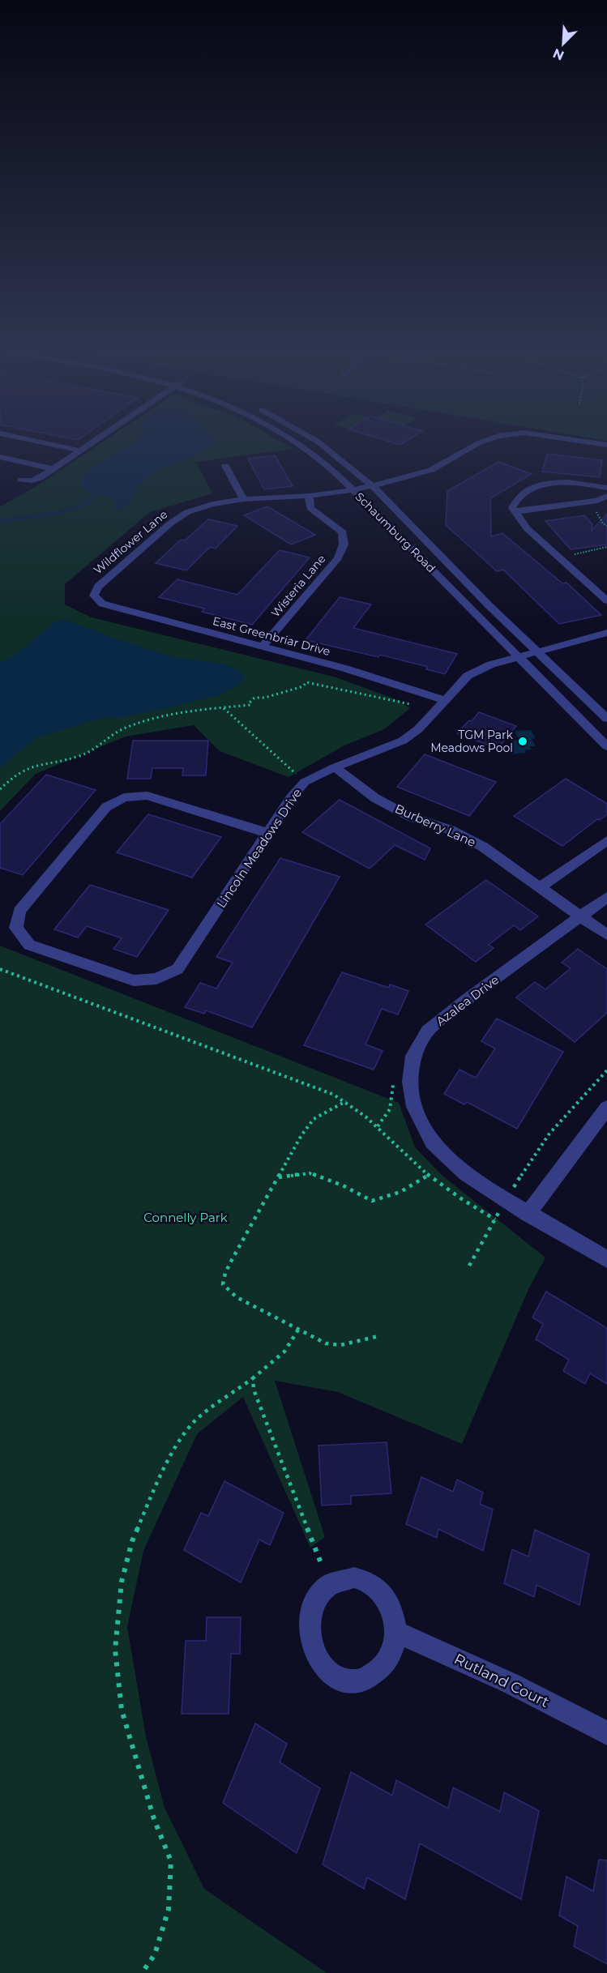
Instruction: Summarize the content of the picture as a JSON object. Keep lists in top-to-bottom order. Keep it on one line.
{"streets":{"street":["Schaumburg Road","Wildflower Lane","Wisteria Lane","East Greenbriar Drive","Burberry Lane","Lincoln Meadows Drive","Azalea Drive","Rutland Court"]},"crossings":[["Schaumburg Road","Wildflower Lane"],["Schaumburg Road","Lincoln Meadows Drive"],["Wildflower Lane","Wisteria Lane"],["Wildflower Lane","East Greenbriar Drive"],["Wisteria Lane","East Greenbriar Drive"],["East Greenbriar Drive","Lincoln Meadows Drive"],["Burberry Lane","Lincoln Meadows Drive"],["Burberry Lane","Azalea Drive"]],"parks":["Connelly Park"],"places":["TGM Park Meadows Pool"],"north":"bottom left"}
